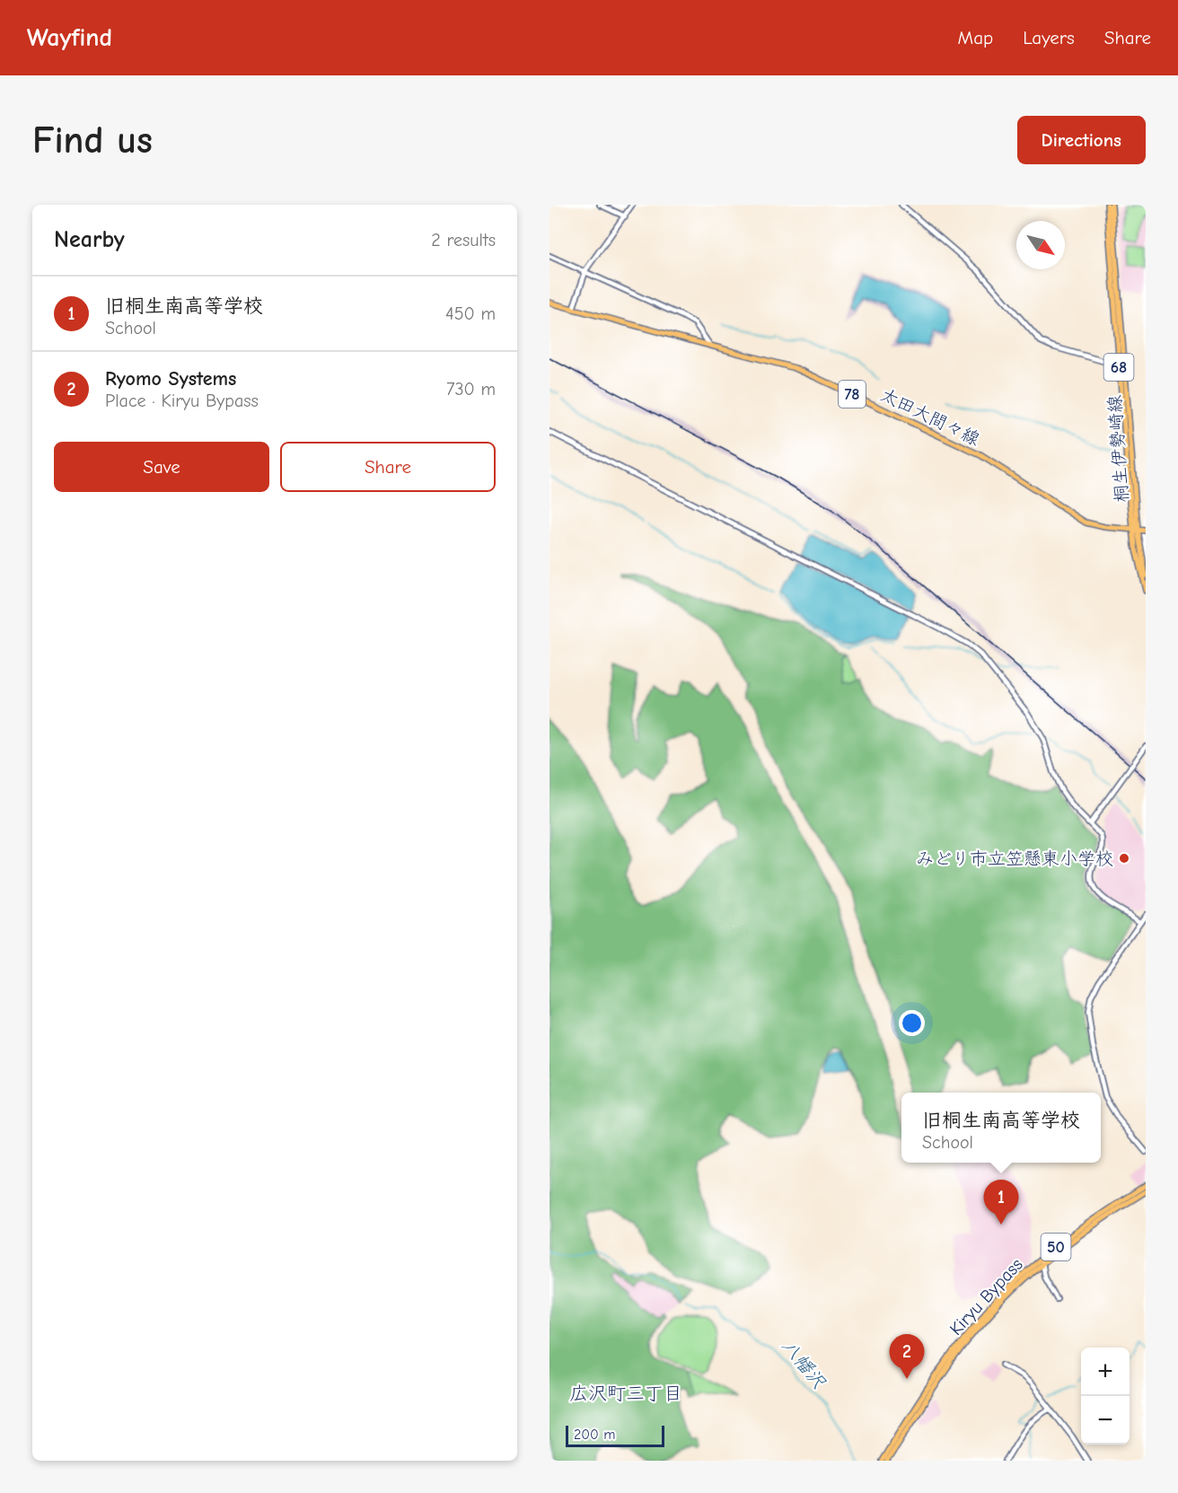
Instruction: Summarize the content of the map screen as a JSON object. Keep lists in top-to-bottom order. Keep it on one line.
{"streets":{"main road":["68","78","太田大間々線","桐生伊勢崎線","50","Kiryu Bypass"]},"crossings":[["太田大間々線","桐生伊勢崎線"]],"districts":["広沢町三丁目"],"water":["八幡沢"],"places":["みどり市立笠懸東小学校"],"scale_bar":"200 m","north":"bottom right","page":{"header":"Wayfind","nav":["Map","Layers","Share"],"buttons":["Directions",["Save","Share"]],"title":"Find us","heading":["Nearby","2 results"],"list":[{"mark":"1","name":"旧桐生南高等学校","note":"School","value":"450 m"},{"mark":"2","name":"Ryomo Systems","note":"Place · Kiryu Bypass","value":"730 m"}],"popup":["旧桐生南高等学校","School"],"pins":["1","2"],"map_buttons":["+","−"],"scale":"200 m"}}
